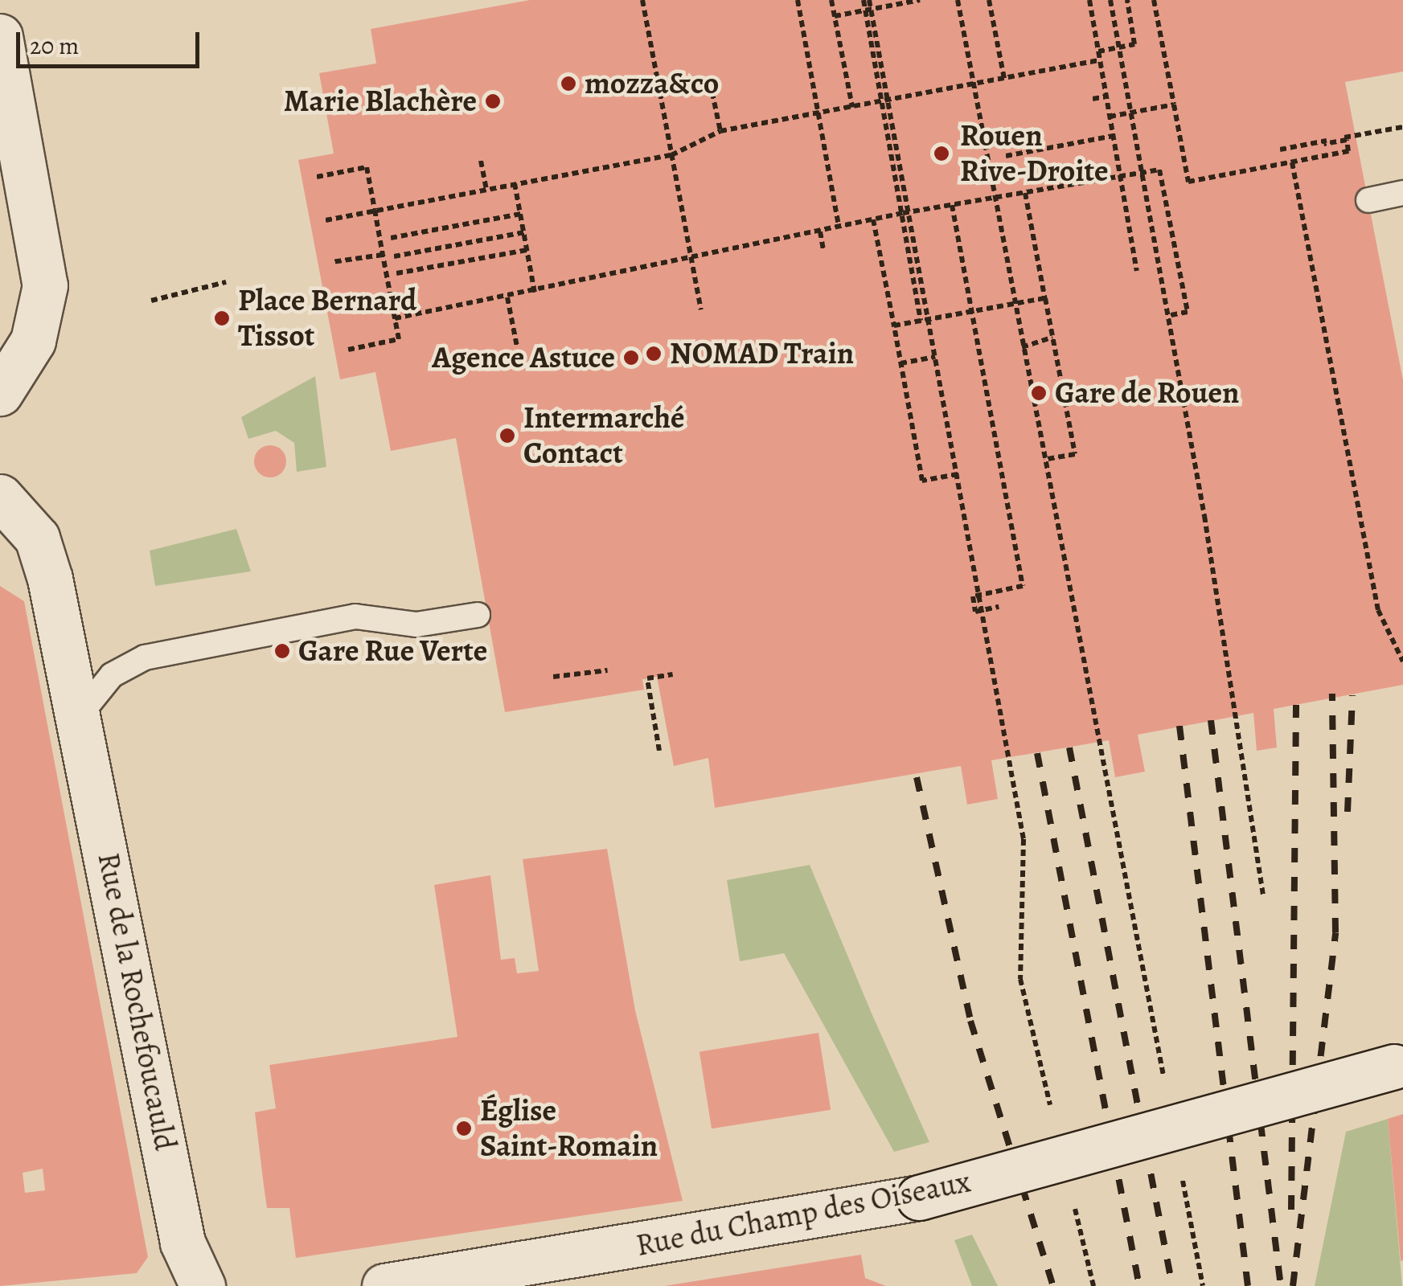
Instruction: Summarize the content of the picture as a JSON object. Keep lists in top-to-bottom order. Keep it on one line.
{"streets":{"street":["Rue de la Rochefoucauld","Rue du Champ des Oiseaux"]},"places":["mozza&co","Marie Blachère","Rouen Rive-Droite","Place Bernard Tissot","NOMAD Train","Agence Astuce","Gare de Rouen","Intermarché Contact","Gare Rue Verte","Église Saint-Romain"],"scale_bar":"20 m"}
